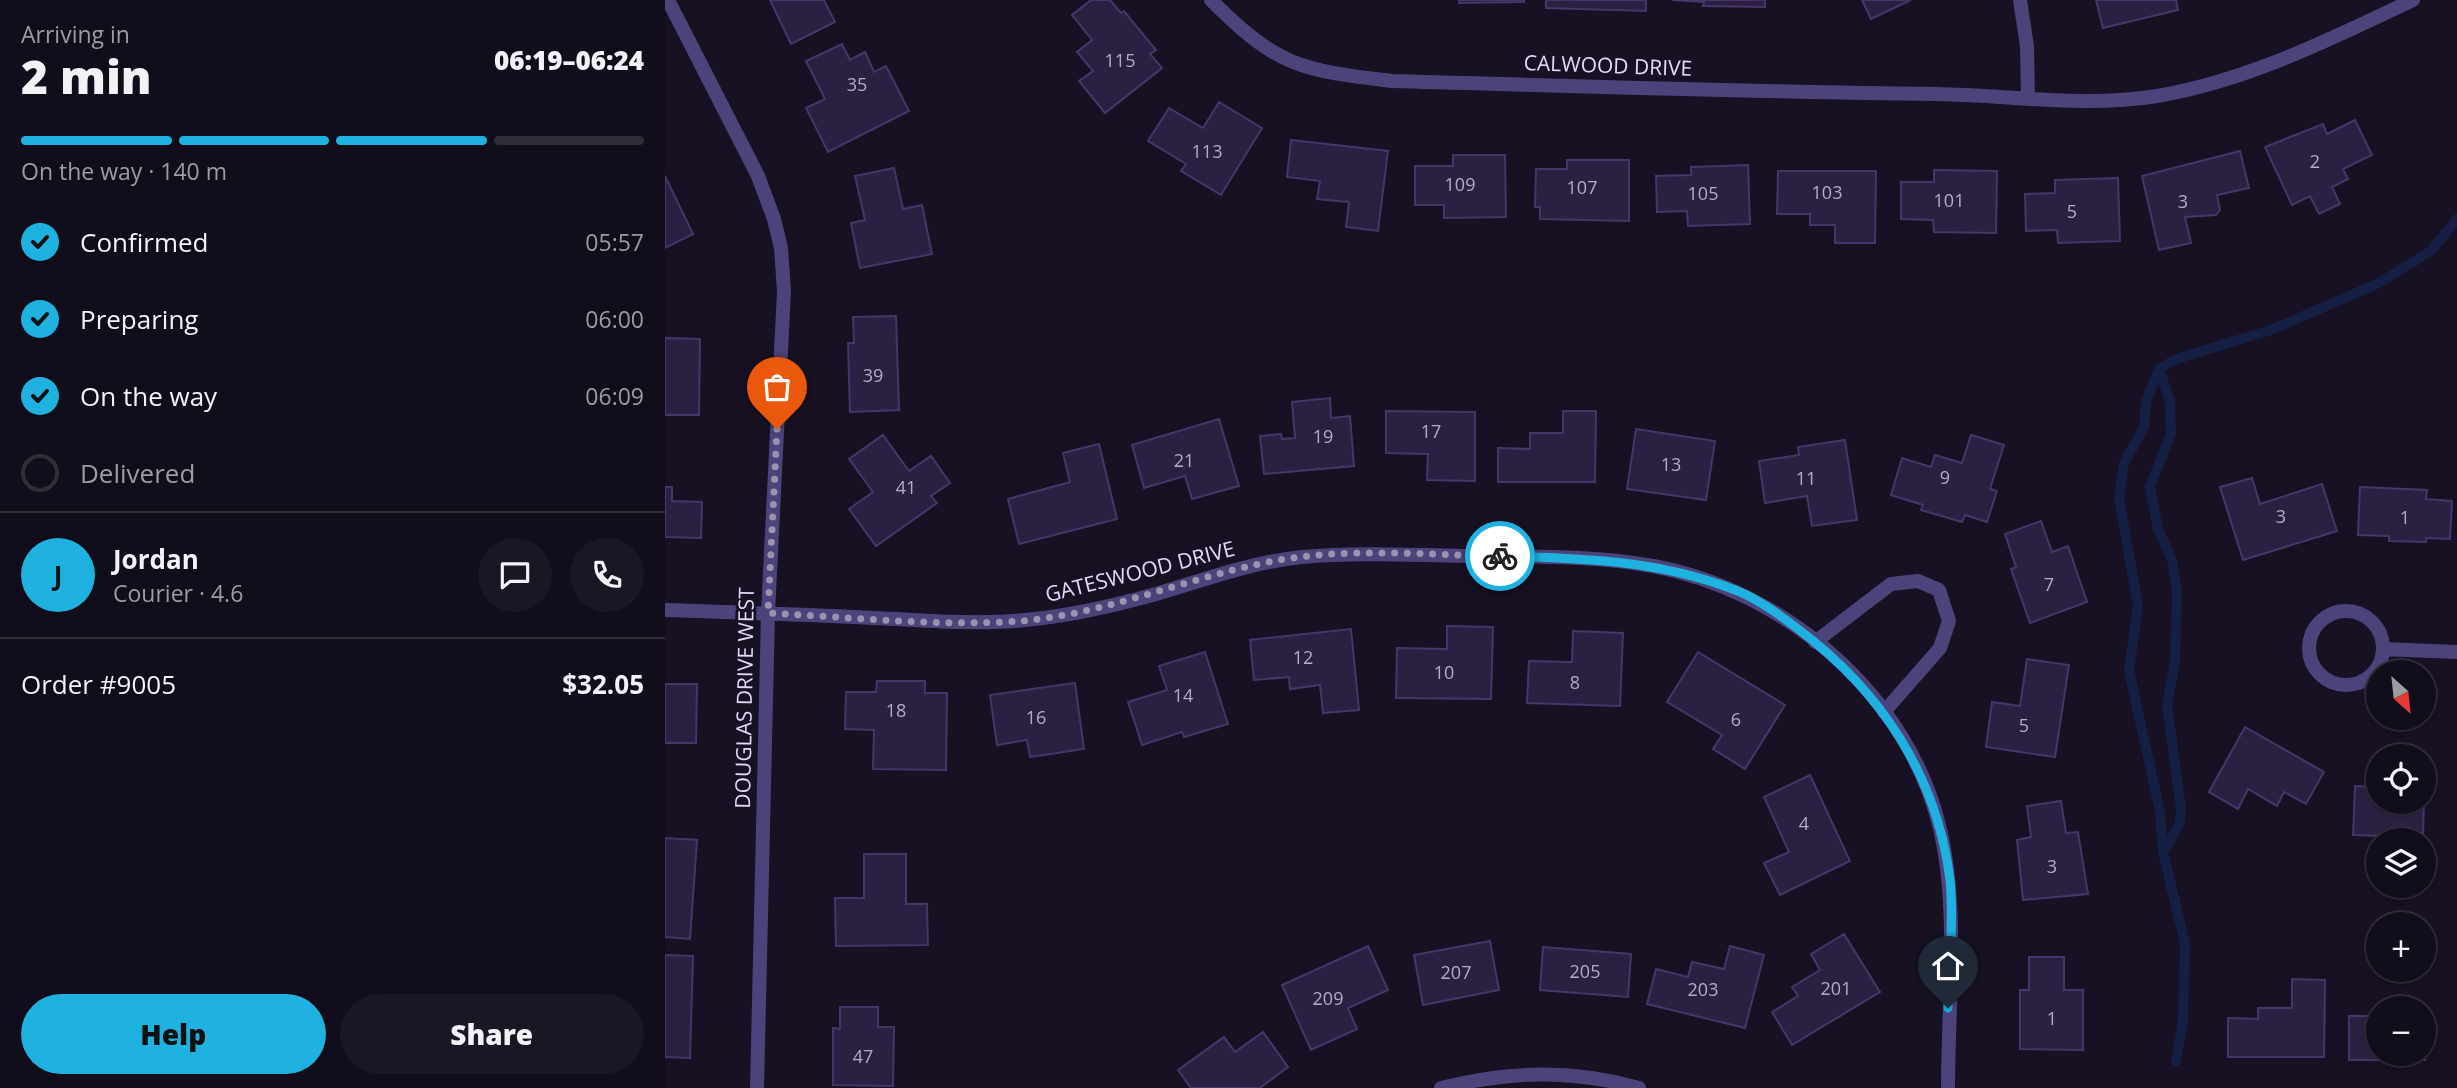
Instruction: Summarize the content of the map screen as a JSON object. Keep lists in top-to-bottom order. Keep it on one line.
{"streets":{"street":["CALWOOD DRIVE","GATESWOOD DRIVE","DOUGLAS DRIVE WEST"]},"crossings":[["GATESWOOD DRIVE","DOUGLAS DRIVE WEST"]],"house_numbers":["115","35","113","2","109","107","103","105","101","3","5","39","17","19","21","13","9","11","41","3","1","7","12","10","8","14","18","16","6","5","4","3","205","207","201","203","209","1","47"],"north":"bottom right","page":{"heading":["2 min","Arriving in","06:19–06:24"],"panel":["Jordan","Courier · 4.6","Order #9005","$32.05"],"bar":"On the way · 140 m","list":[["Confirmed","05:57"],["Preparing","06:00"],["On the way","06:09"],"Delivered"],"round":"J","map_buttons":["+","−"],"buttons":["Help","Share"]}}
